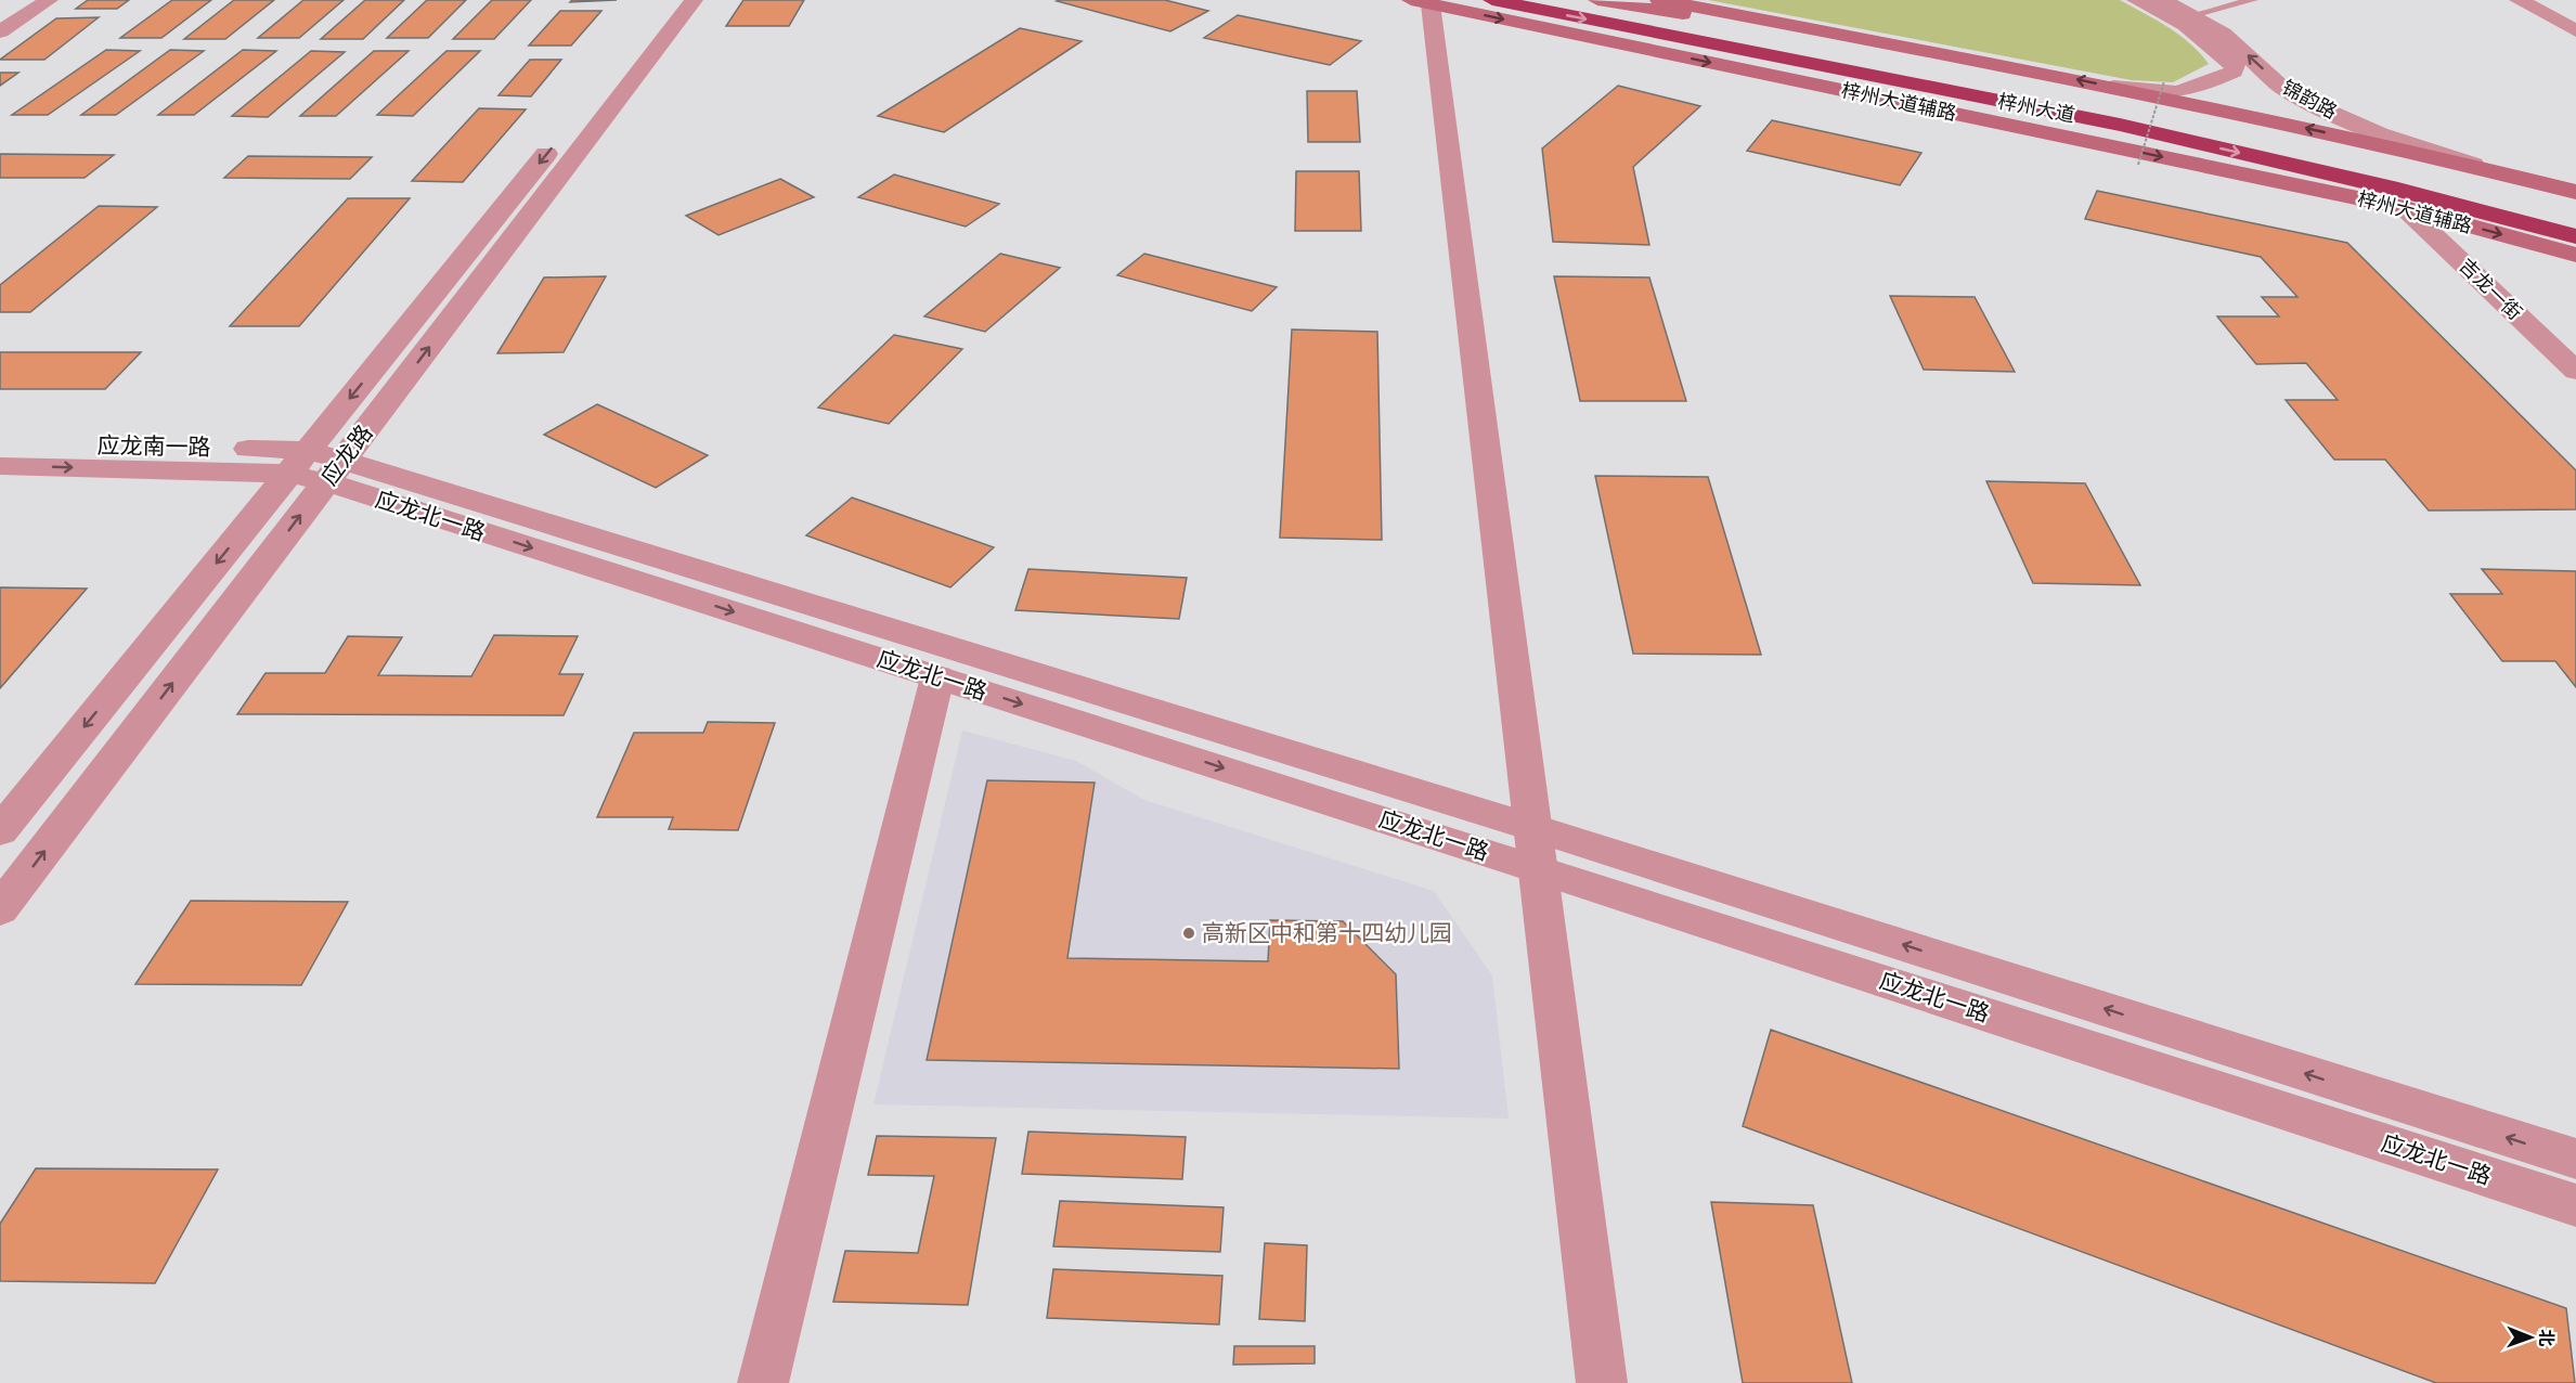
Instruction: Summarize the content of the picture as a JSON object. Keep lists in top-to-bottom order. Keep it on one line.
{"streets":{"highway":["梓州大道"],"main road":["梓州大道辅路"],"street":["锦韵路","吉龙一街","应龙南一路","应龙路","应龙北一路"]},"crossings":[["梓州大道辅路","吉龙一街"],["应龙南一路","应龙路"],["应龙南一路","应龙北一路"],["应龙路","应龙北一路"]],"one_way":["锦韵路"],"places":["高新区中和第十四幼儿园"],"north":"right"}
